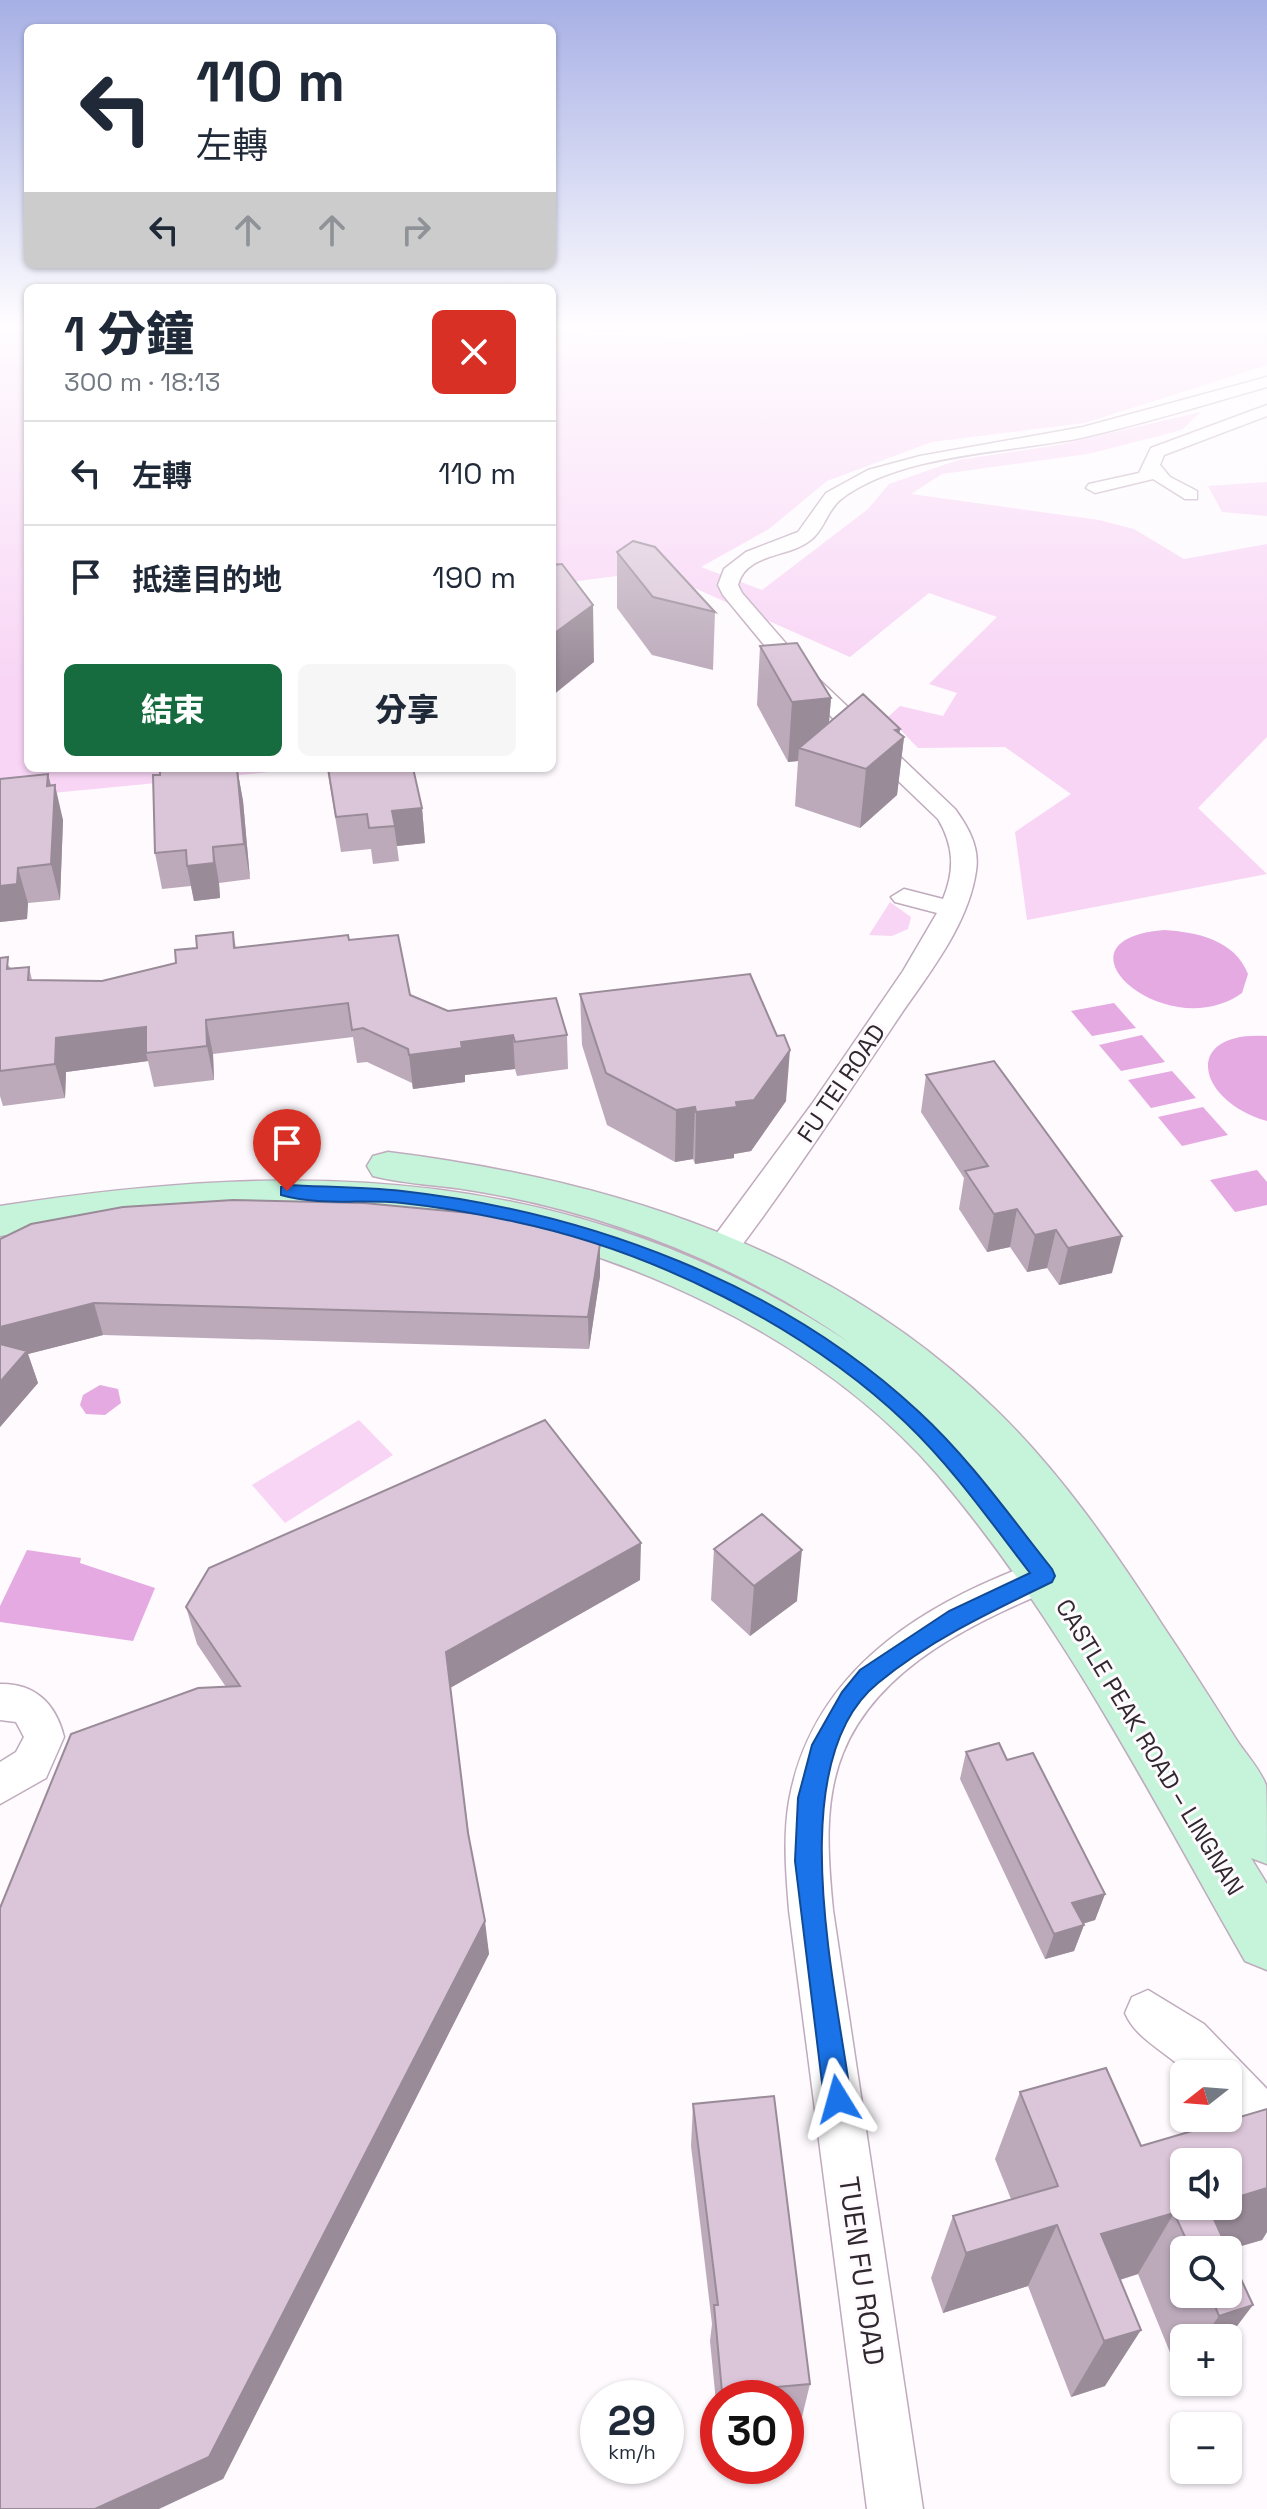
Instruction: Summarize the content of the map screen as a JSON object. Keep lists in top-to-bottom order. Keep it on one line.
{"streets":{"main road":["CASTLE PEAK ROAD – LINGNAN"],"street":["FU TEI ROAD","TUEN FU ROAD"]},"crossings":[["FU TEI ROAD","CASTLE PEAK ROAD – LINGNAN"],["CASTLE PEAK ROAD – LINGNAN","TUEN FU ROAD"]],"north":"left","page":{"turn":["110 m","左轉"],"heading":["1 分鐘","300 m · 18:13"],"list":[{"name":"左轉","value":"110 m"},{"name":"抵達目的地","value":"190 m"}],"buttons":["結束","分享"],"map_buttons":["+","−"],"speed":"29 km/h","limit":"30"}}
